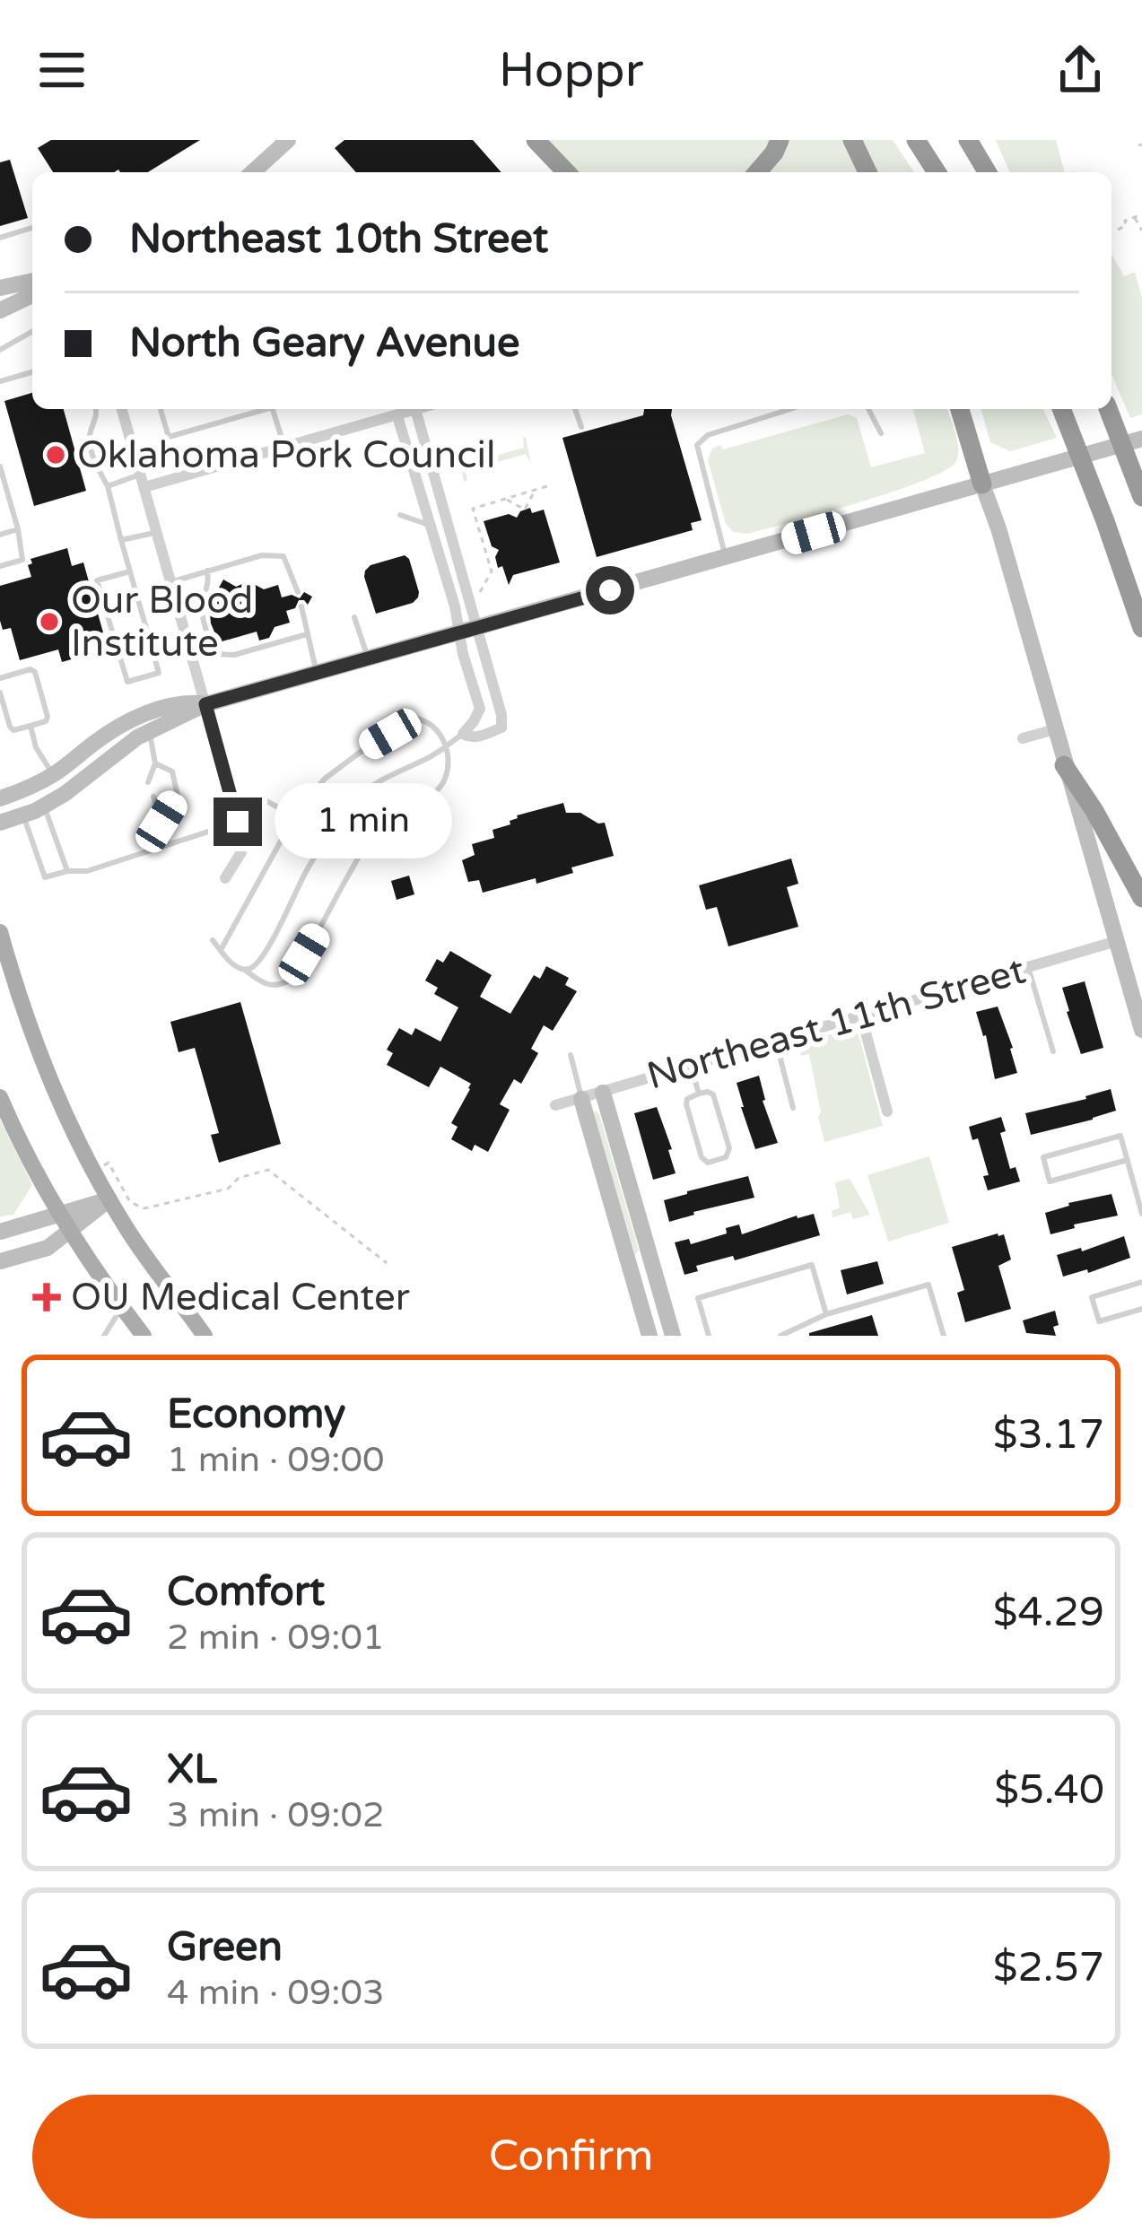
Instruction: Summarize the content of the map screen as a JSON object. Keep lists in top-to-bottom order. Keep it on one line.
{"streets":{"street":["Northeast 11th Street"]},"places":{"other":["Oklahoma Pork Council","Our Blood Institute"],"health":["OU Medical Center"]},"page":{"header":"Hoppr","banner":["Northeast 10th Street","North Geary Avenue"],"bubble":"1 min","list":[{"name":"Economy","note":"1 min · 09:00","value":"$3.17"},{"name":"Comfort","note":"2 min · 09:01","value":"$4.29"},{"name":"XL","note":"3 min · 09:02","value":"$5.40"},{"name":"Green","note":"4 min · 09:03","value":"$2.57"}],"buttons":"Confirm"}}
